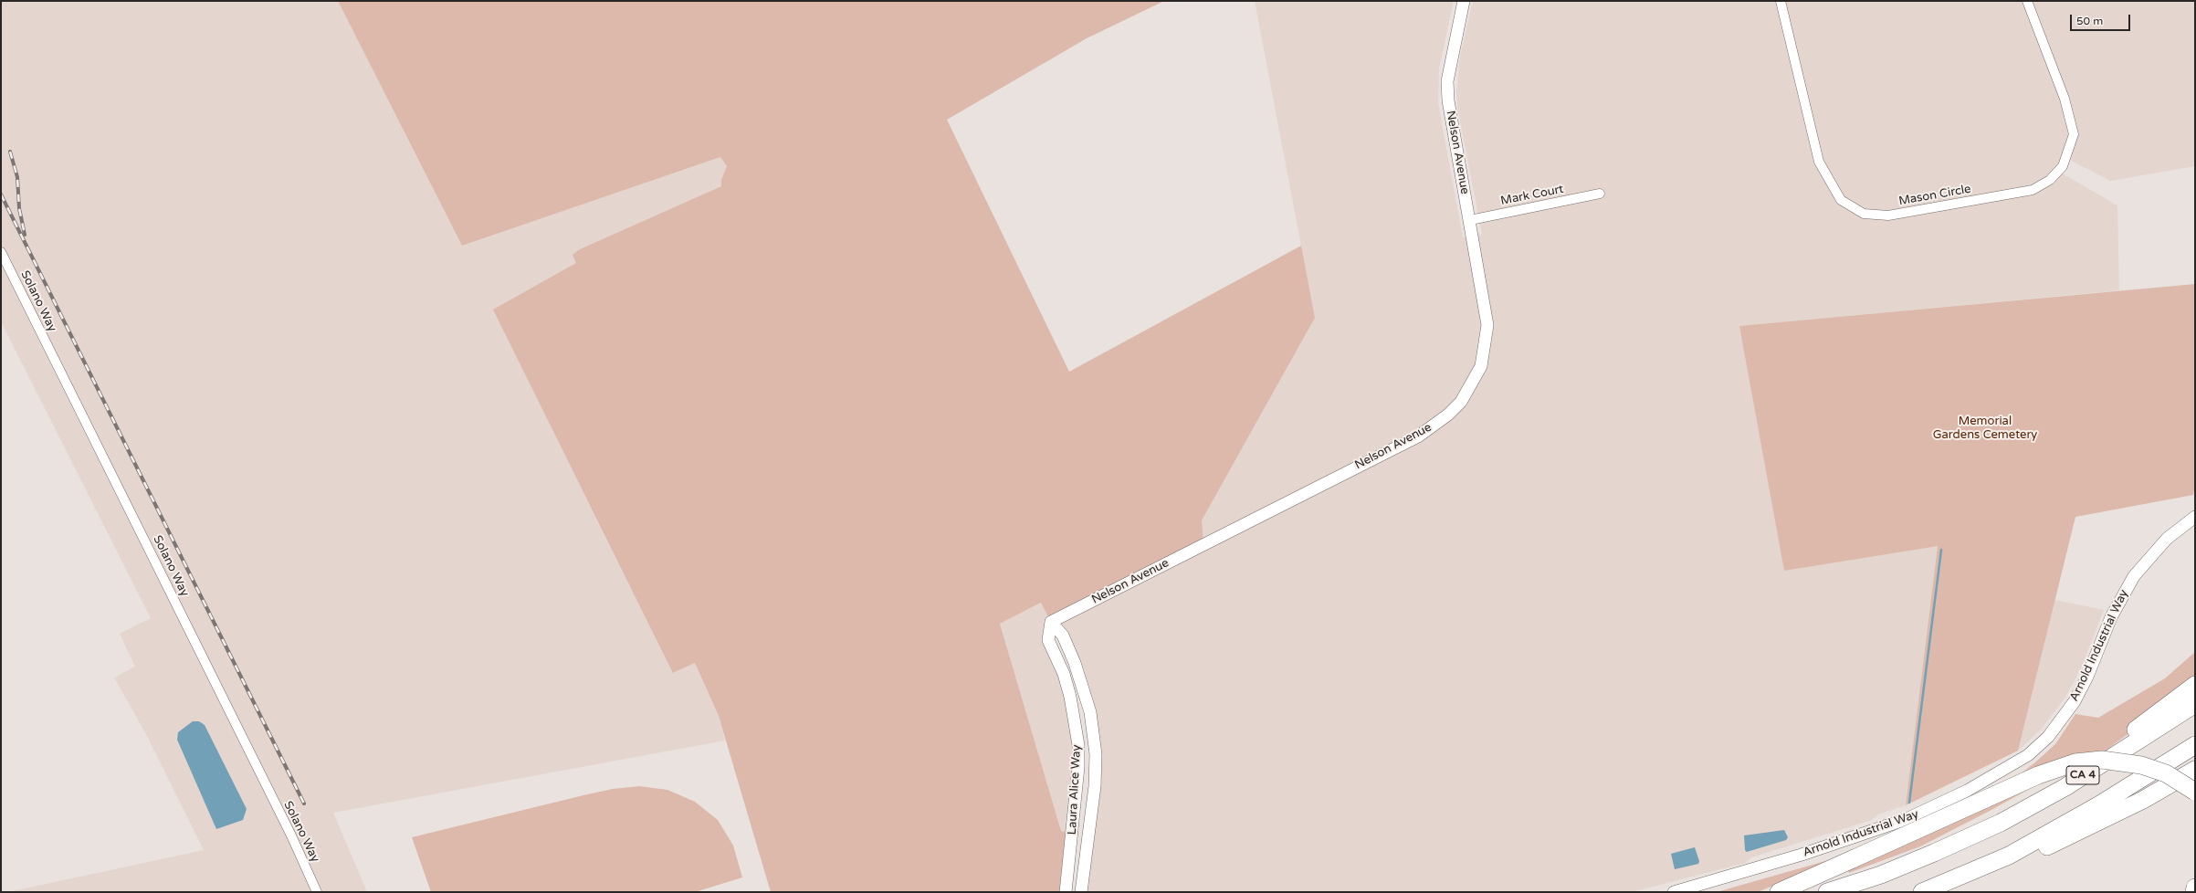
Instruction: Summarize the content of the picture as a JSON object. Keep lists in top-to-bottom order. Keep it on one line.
{"streets":{"highway":["CA 4"],"street":["Nelson Avenue","Mark Court","Mason Circle","Solano Way","Arnold Industrial Way","Laura Alice Way"]},"crossings":[["Nelson Avenue","Mark Court"],["Nelson Avenue","Laura Alice Way"]],"parks":["Memorial Gardens Cemetery"],"scale_bar":"50 m"}
